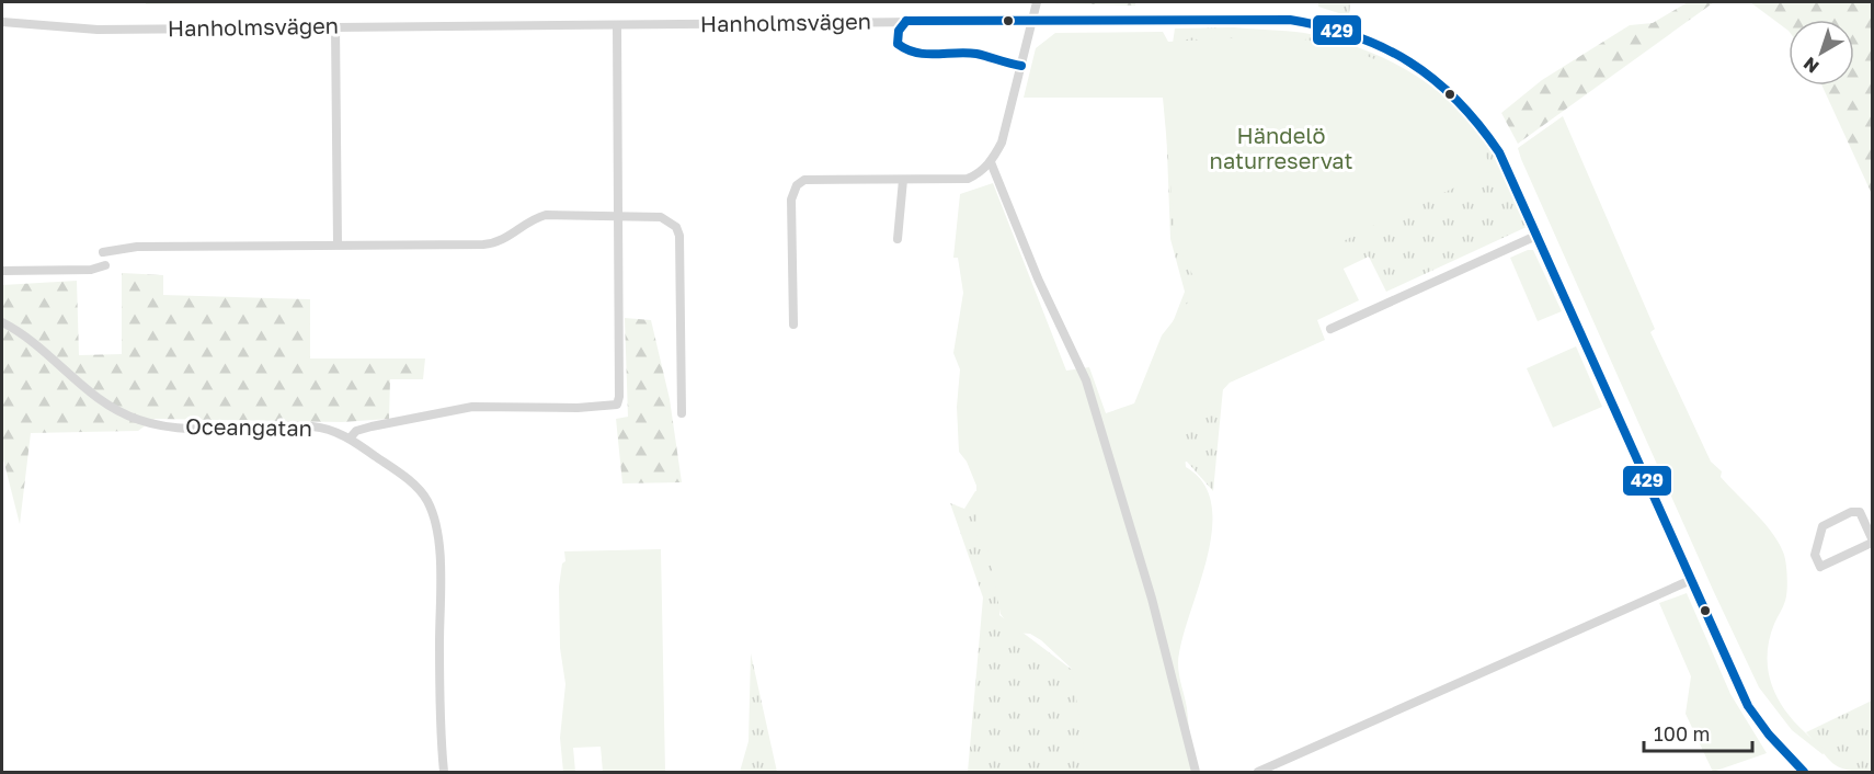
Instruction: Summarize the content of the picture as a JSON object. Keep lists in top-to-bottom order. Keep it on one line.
{"streets":{"street":["Hanholmsvägen","Oceangatan"]},"parks":["Händelö naturreservat"],"lines":["transit line 429"],"scale_bar":"100 m","north":"bottom left"}
